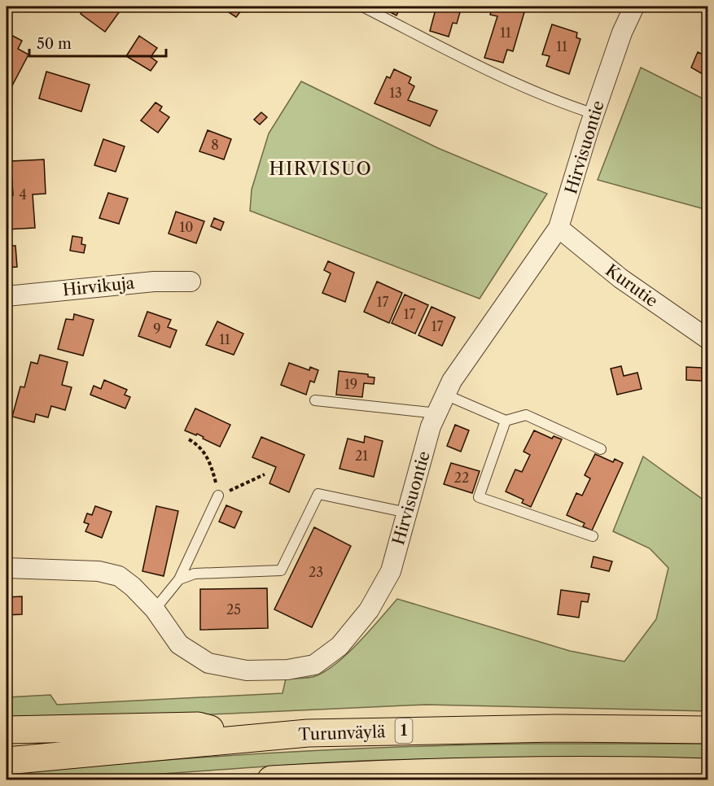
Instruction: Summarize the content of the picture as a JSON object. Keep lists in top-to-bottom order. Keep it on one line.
{"streets":{"highway":["1","Turunväylä"],"street":["Hirvisuontie","Kurutie","Hirvikuja"]},"crossings":[["Hirvisuontie","Kurutie"]],"districts":["HIRVISUO"],"house_numbers":["11","11","13","8","4","10","17","17","17","9","11","19","21","22","23","25"],"scale_bar":"50 m"}
